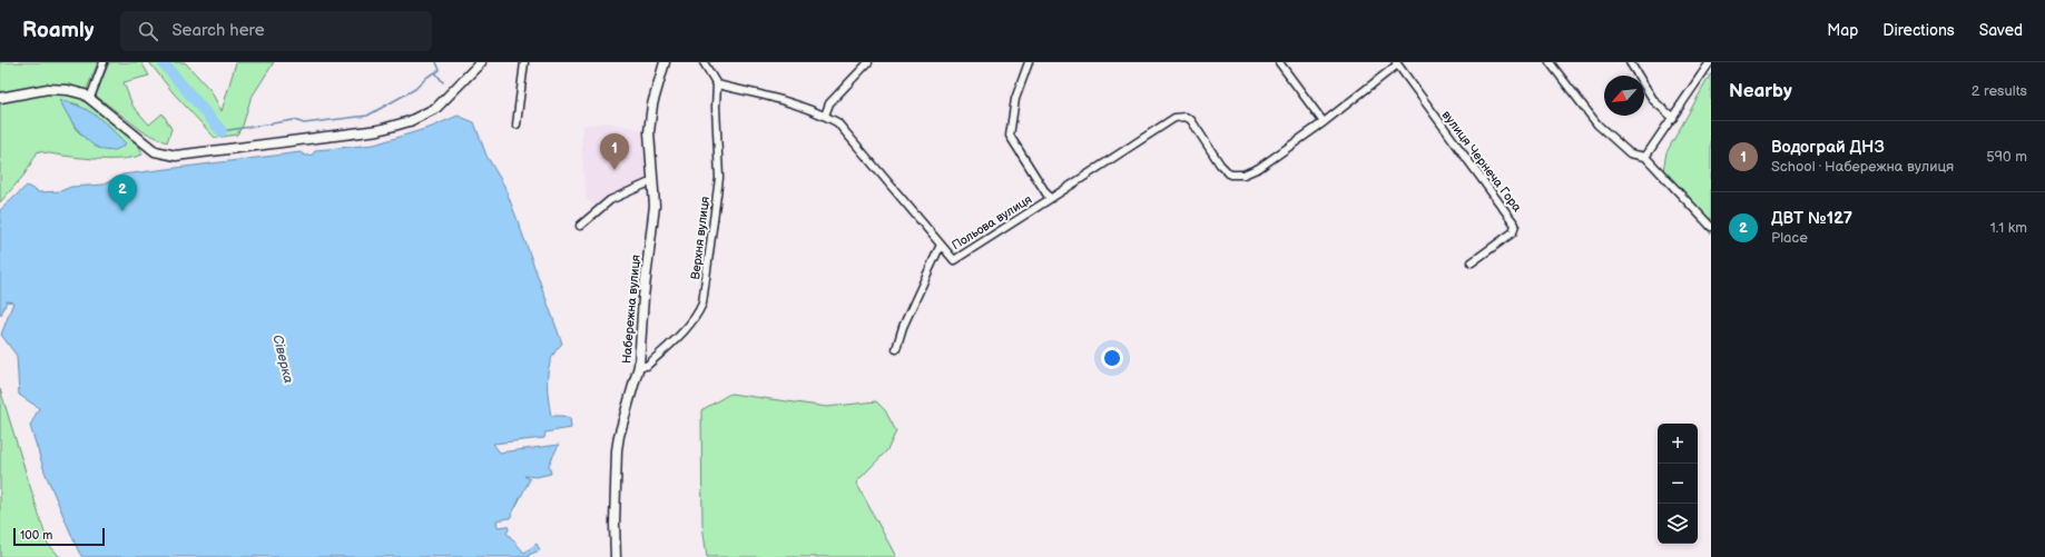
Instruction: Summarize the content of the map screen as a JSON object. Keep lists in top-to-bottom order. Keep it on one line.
{"streets":{"street":["вулиця Чернеча Гора","Польова вулиця","Верхня вулиця","Набережна вулиця"]},"crossings":[["Верхня вулиця","Набережна вулиця"]],"water":["Сіверка"],"scale_bar":"100 m","north":"bottom left","page":{"header":"Roamly","search":"Search here","nav":["Map","Directions","Saved"],"heading":["Nearby","2 results"],"list":[{"mark":"1","name":"Водограй ДНЗ","note":"School · Набережна вулиця","value":"590 m"},{"mark":"2","name":"ДВТ №127","note":"Place","value":"1.1 km"}],"pins":["1","2"],"map_buttons":["+","−"],"scale":"100 m"}}
